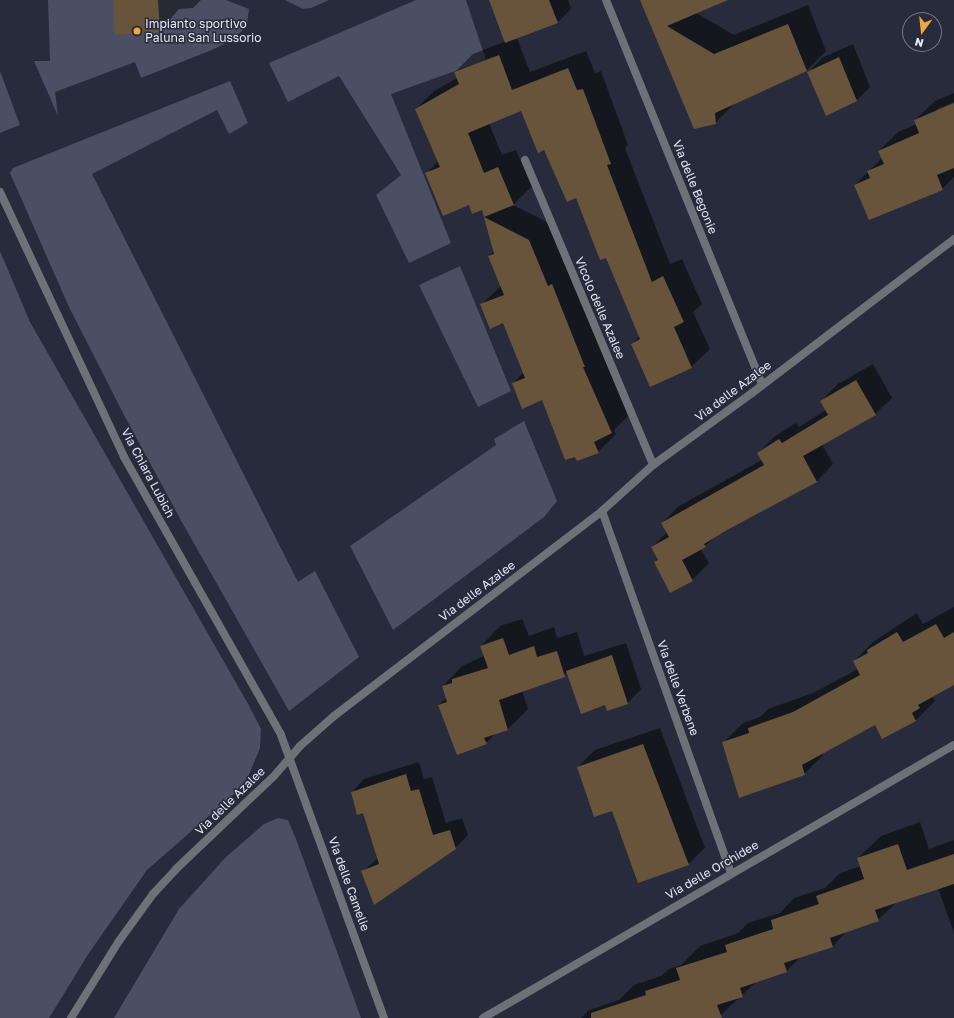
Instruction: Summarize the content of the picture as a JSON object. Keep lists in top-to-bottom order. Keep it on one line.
{"streets":{"street":["Via delle Begonie","Vicolo delle Azalee","Via delle Azalee","Via Chiara Lubich","Via delle Verbene","Via delle Orchidee","Via delle Camelie"]},"crossings":[["Via delle Begonie","Via delle Azalee"],["Vicolo delle Azalee","Via delle Azalee"],["Via delle Azalee","Via Chiara Lubich"],["Via delle Azalee","Via delle Verbene"],["Via delle Azalee","Via delle Camelie"],["Via Chiara Lubich","Via delle Camelie"],["Via delle Verbene","Via delle Orchidee"]],"places":["Impianto sportivo Paluna San Lussorio"],"north":"bottom"}
